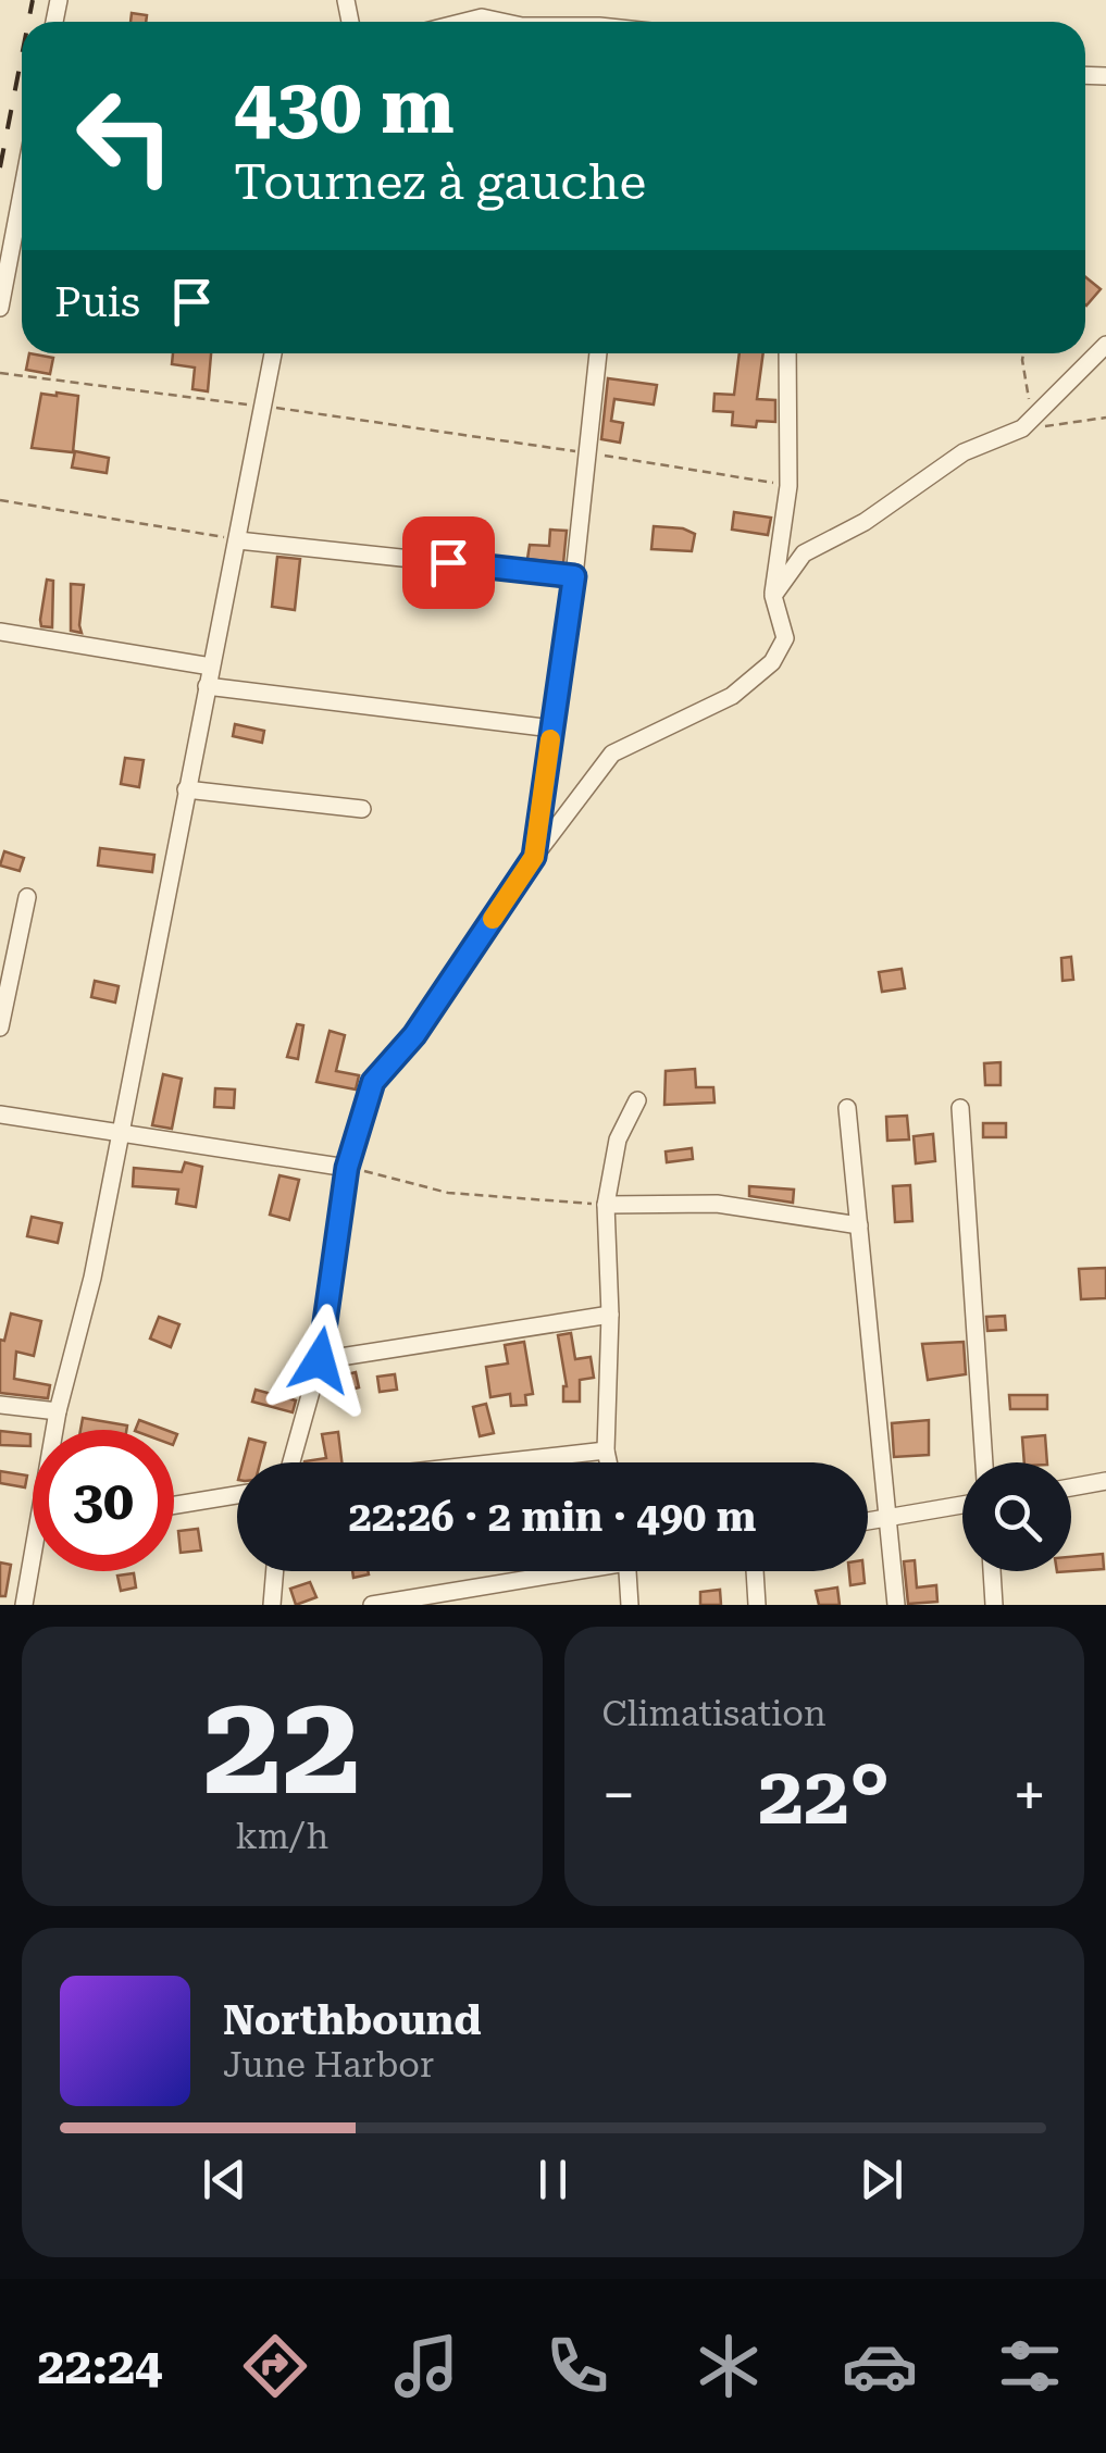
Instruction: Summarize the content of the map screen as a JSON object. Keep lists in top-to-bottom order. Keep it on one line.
{"page":{"turn":["430 m","Tournez à gauche"],"then":"Puis","limit":"30","trip":"22:26 · 2 min · 490 m","tile":[["22","km/h"],"Climatisation"],"heat":["−","22°","+"],"song":["Northbound","June Harbor"],"tabs":"22:24"}}
